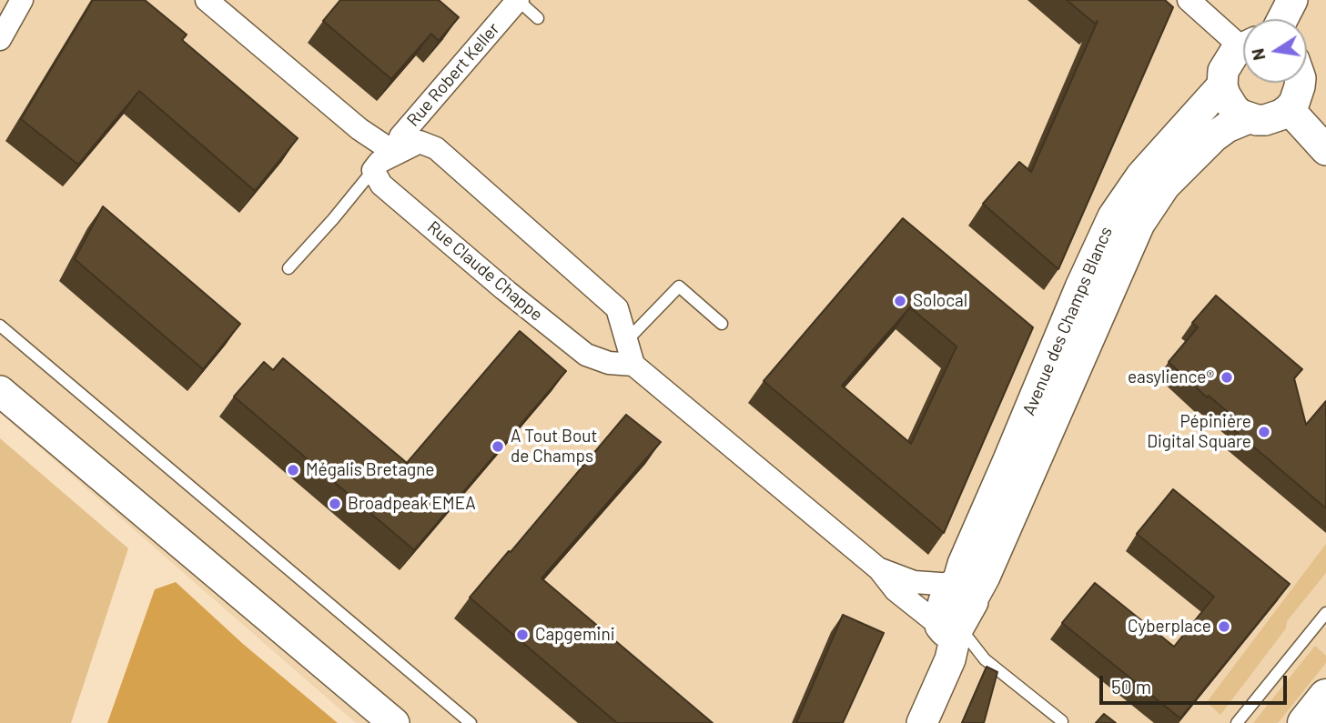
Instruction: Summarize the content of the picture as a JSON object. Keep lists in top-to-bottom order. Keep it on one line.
{"streets":{"street":["Rue Robert Keller","Rue Claude Chappe","Avenue des Champs Blancs"]},"places":["Solocal","easylience®","Pépinière Digital Square","A Tout Bout de Champs","Mégalis Bretagne","Broadpeak EMEA","Cyberplace","Capgemini"],"scale_bar":"50 m","north":"left"}
